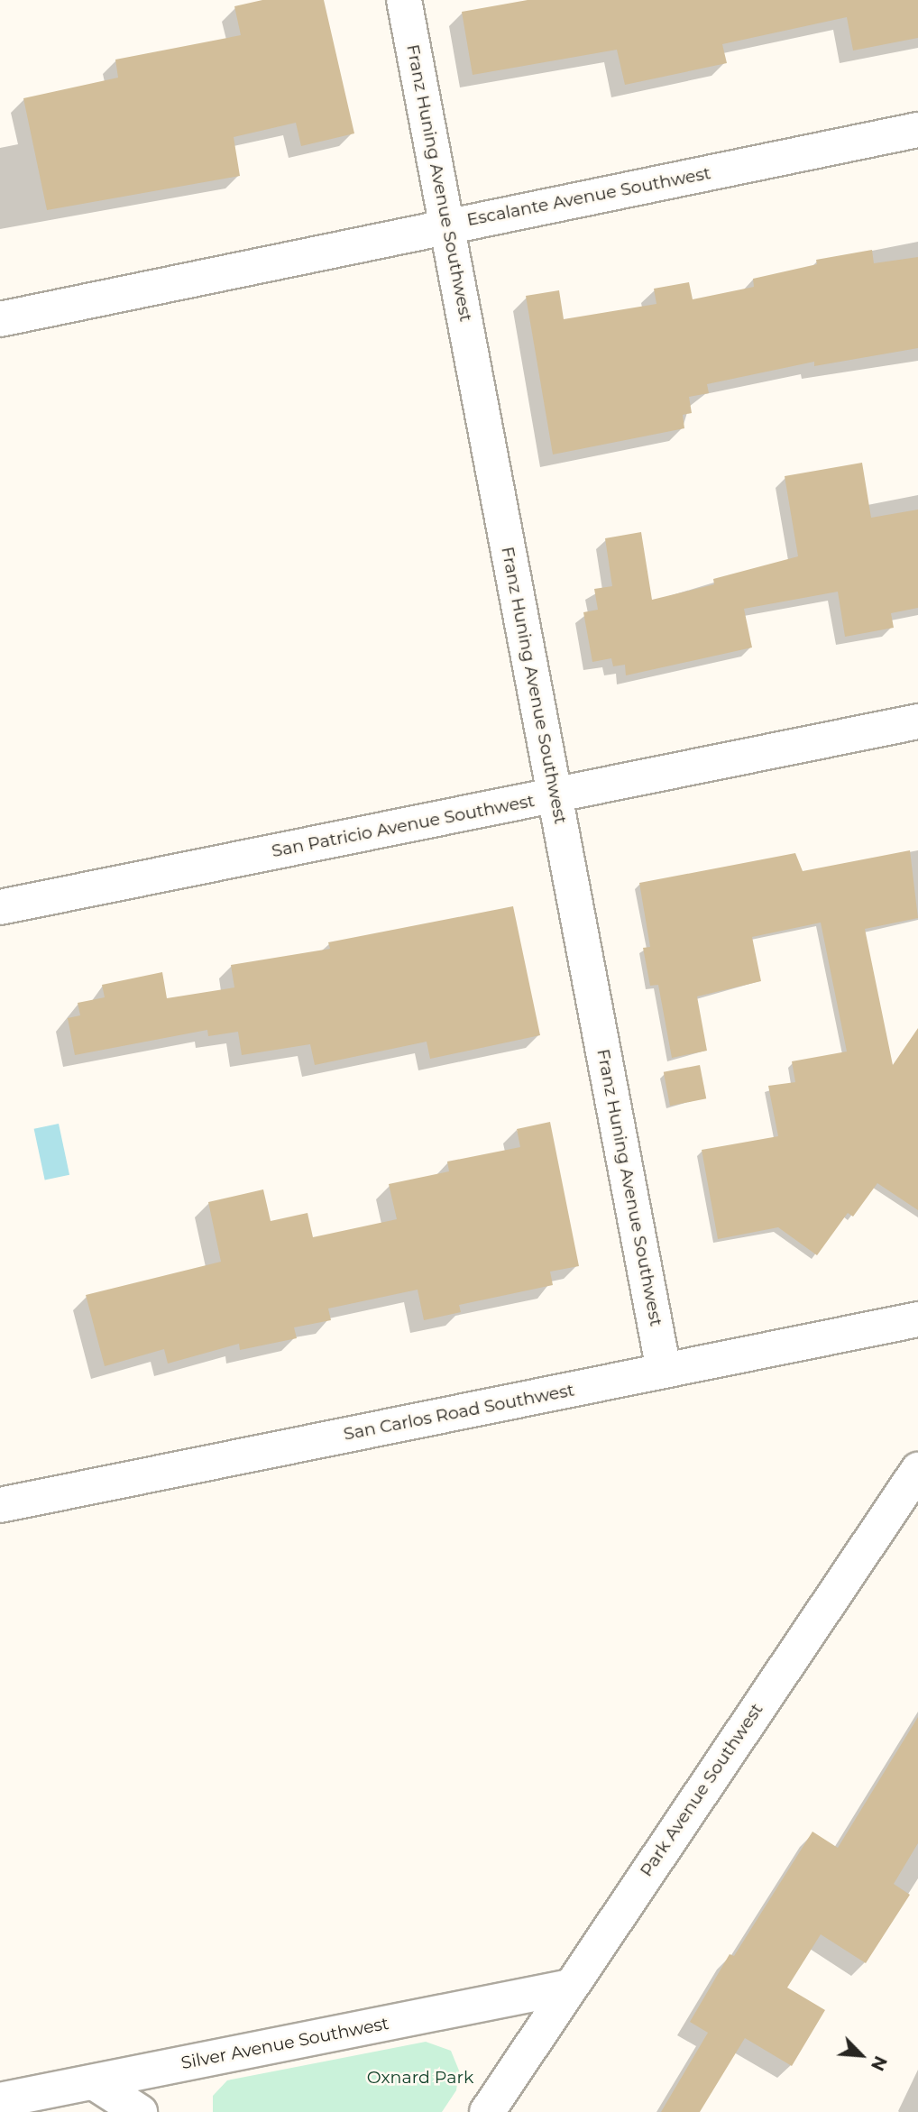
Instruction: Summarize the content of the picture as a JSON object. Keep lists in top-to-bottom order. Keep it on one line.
{"streets":{"street":["Franz Huning Avenue Southwest","Escalante Avenue Southwest","San Patricio Avenue Southwest","San Carlos Road Southwest","Park Avenue Southwest","Silver Avenue Southwest"]},"crossings":[["Franz Huning Avenue Southwest","Escalante Avenue Southwest"],["Franz Huning Avenue Southwest","San Patricio Avenue Southwest"],["Franz Huning Avenue Southwest","San Carlos Road Southwest"],["Park Avenue Southwest","Silver Avenue Southwest"]],"parks":["Oxnard Park"],"north":"bottom right"}
